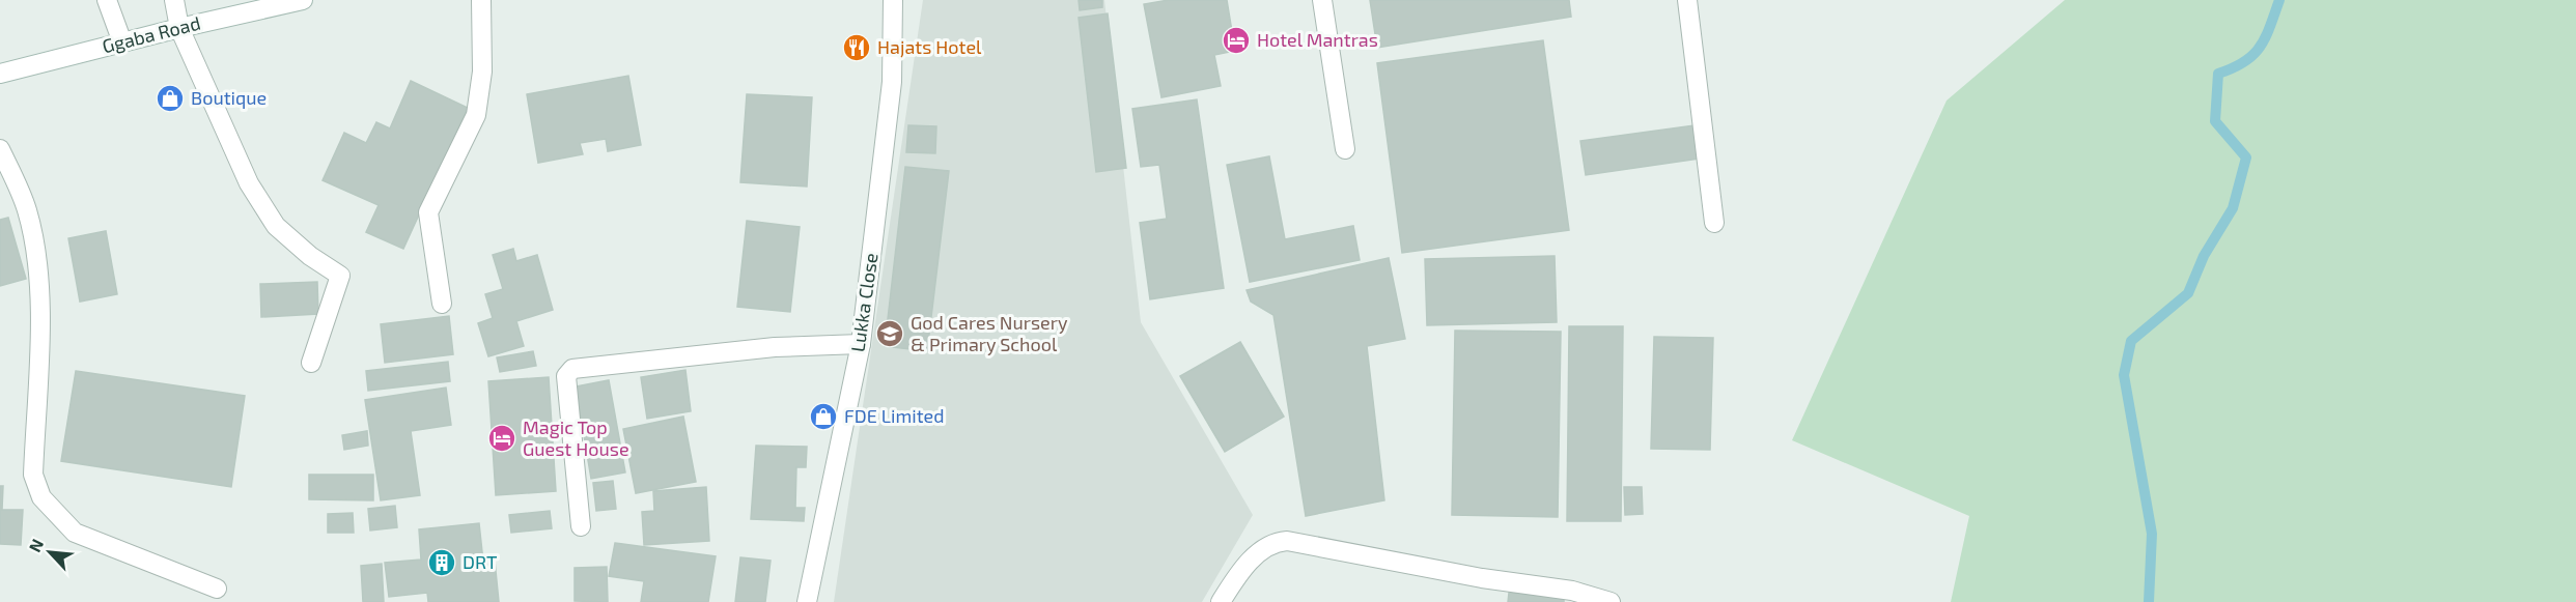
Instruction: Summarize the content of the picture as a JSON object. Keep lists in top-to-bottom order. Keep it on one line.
{"streets":{"street":["Ggaba Road","Lukka Close"]},"places":{"hotel":["Hotel Mantras","Magic Top Guest House"],"restaurant":["Hajats Hotel"],"shop":["Boutique","FDE Limited"],"school or university":["God Cares Nursery & Primary School"],"building":["DRT"]},"north":"top left"}
